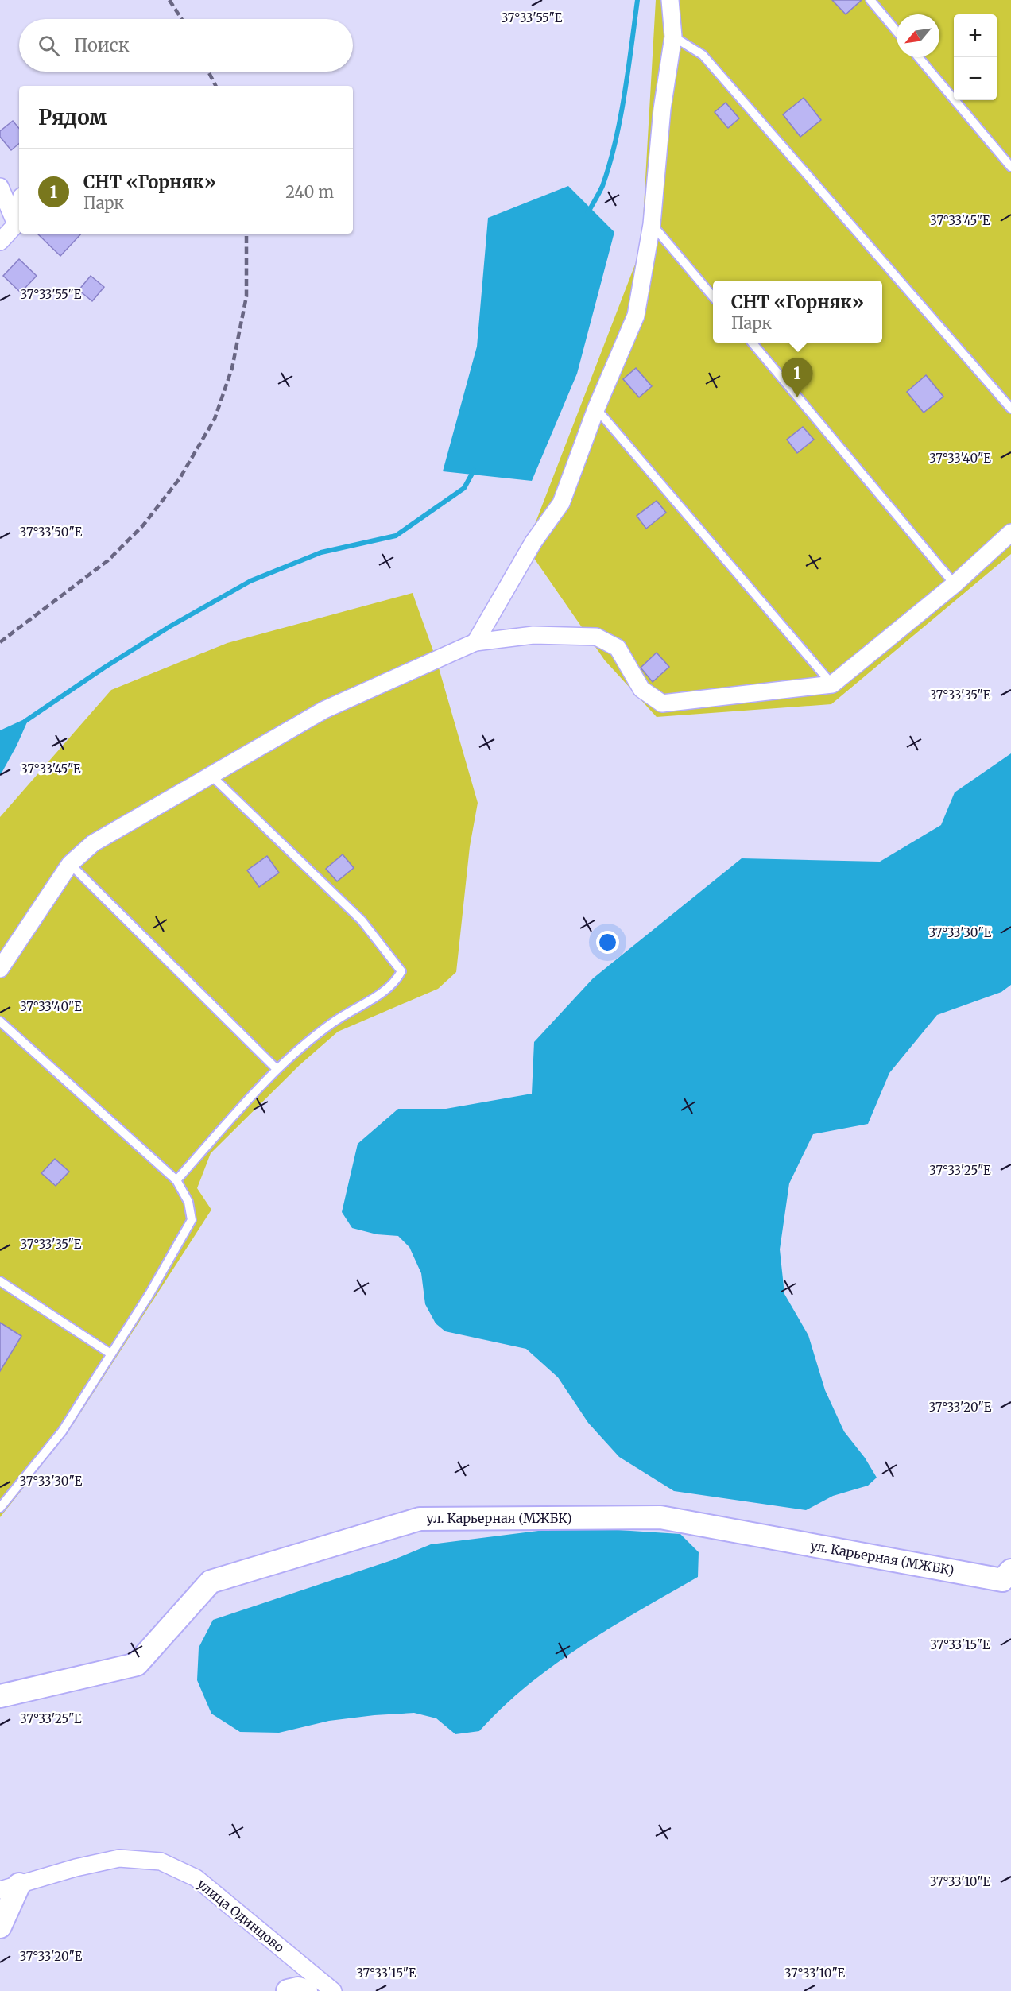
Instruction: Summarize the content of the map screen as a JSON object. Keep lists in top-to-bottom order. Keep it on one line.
{"streets":{"street":["ул. Карьерная (МЖБК)","улица Одинцово"]},"north":"bottom left","page":{"map_buttons":["+","−"],"search":"Поиск","heading":"Рядом","list":[{"mark":"1","name":"СНТ «Горняк»","note":"Парк","value":"240 m"}],"popup":["СНТ «Горняк»","Парк"],"pins":"1"},"coordinates":["37°33'55\"E","37°33'45\"E","37°33'40\"E","37°33'50\"E","37°33'35\"E","37°33'30\"E","37°33'25\"E","37°33'20\"E","37°33'15\"E","37°33'10\"E"]}
